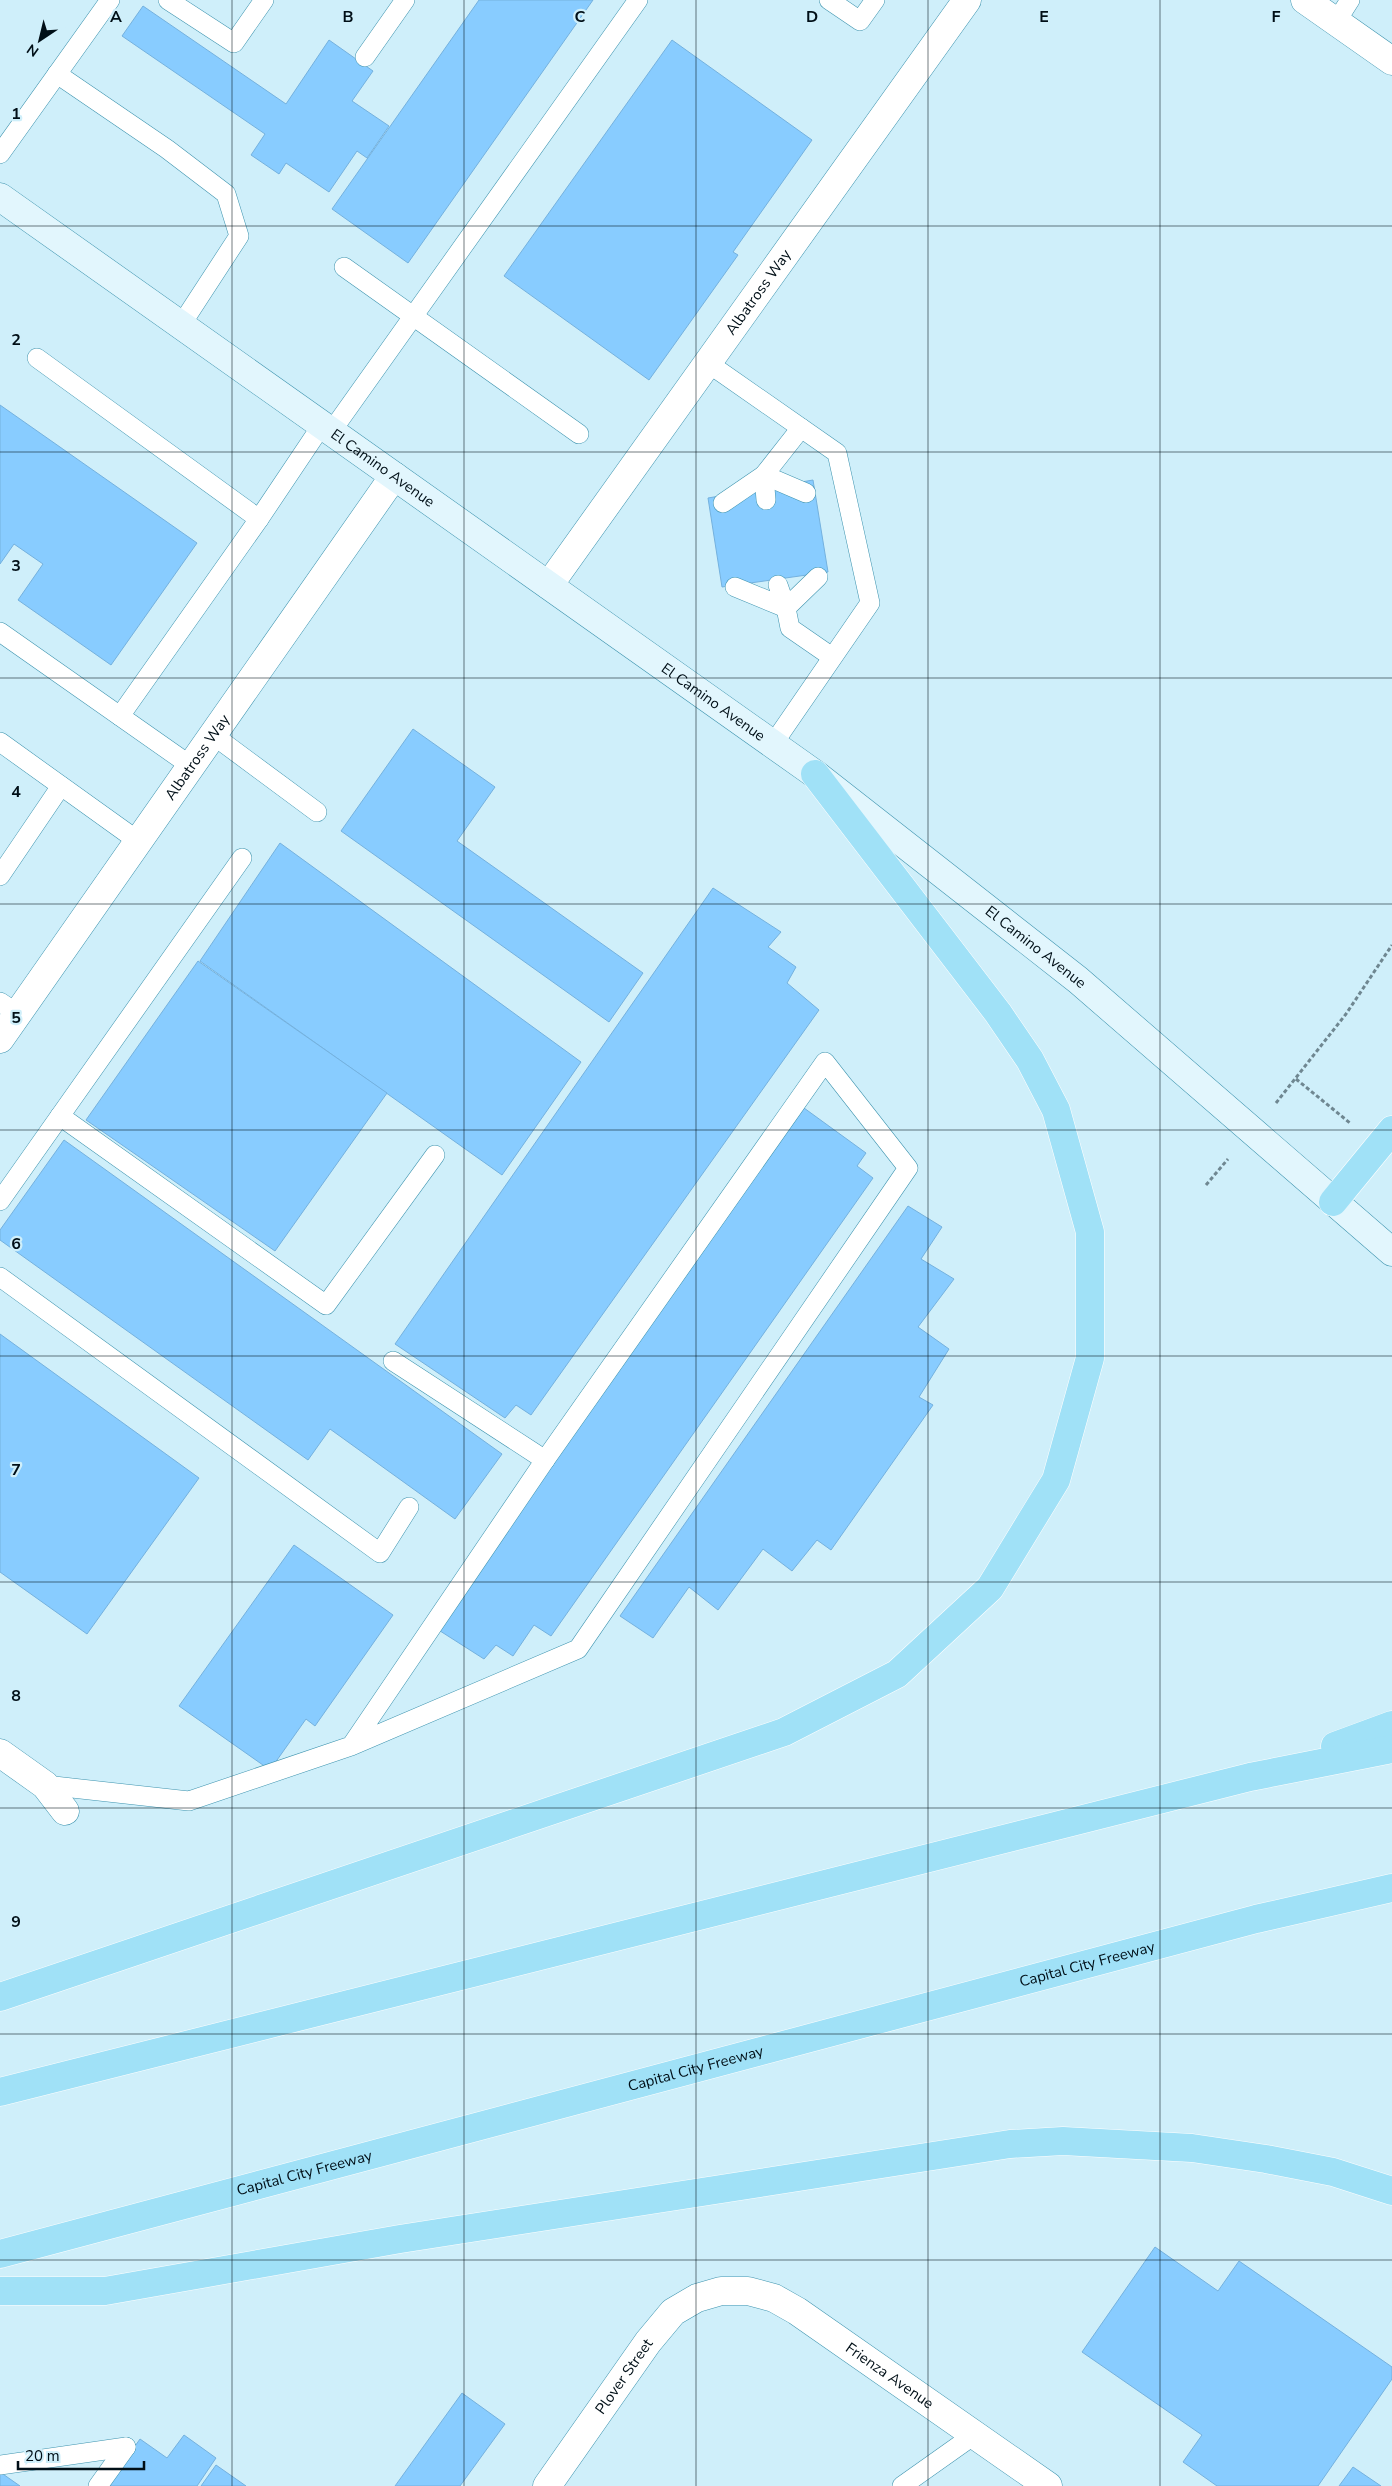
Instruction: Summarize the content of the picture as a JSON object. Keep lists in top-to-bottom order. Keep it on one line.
{"streets":{"highway":["Capital City Freeway"],"main road":["El Camino Avenue"],"street":["Albatross Way","Frienza Avenue","Plover Street"]},"crossings":[["Albatross Way","El Camino Avenue"],["Frienza Avenue","Plover Street"]],"scale_bar":"20 m","north":"bottom left","grid":{"columns":["A","B","C","D","E","F"],"rows":["1","2","3","4","5","6","7","8","9"]}}
